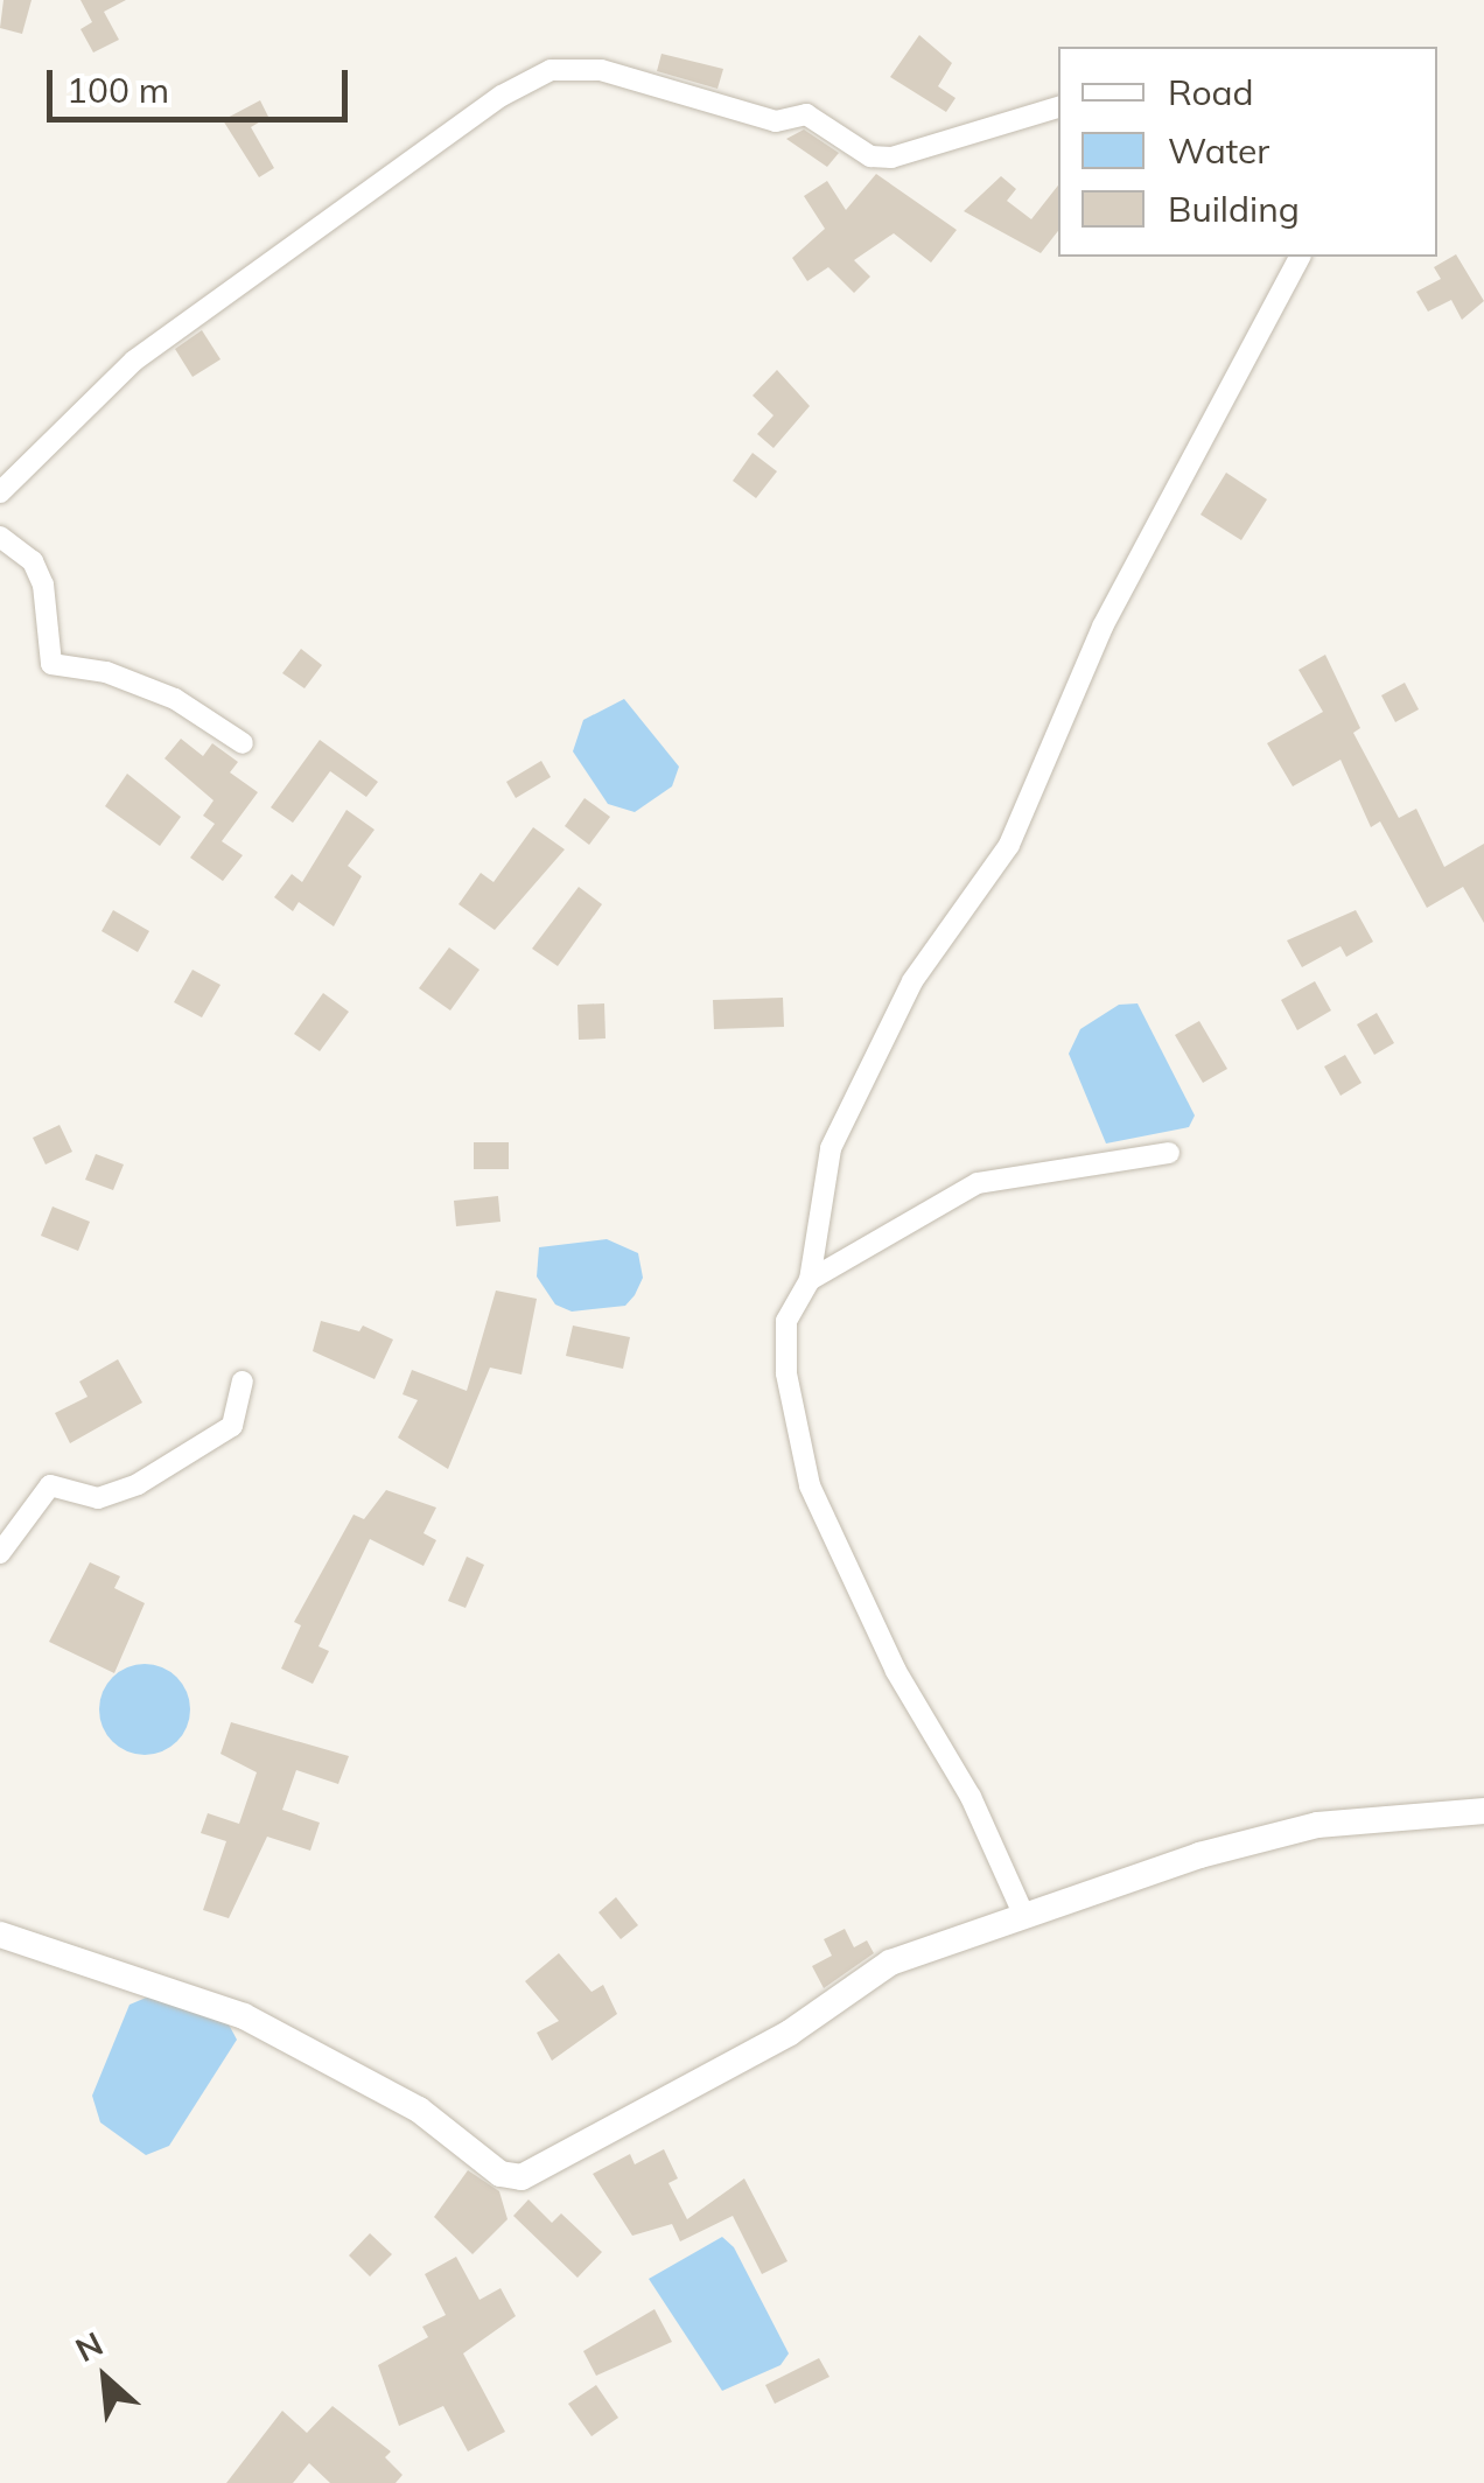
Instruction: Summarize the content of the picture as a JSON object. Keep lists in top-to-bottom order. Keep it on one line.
{"legend":["Road","Water","Building"],"scale_bar":"100 m","north":"top left"}
